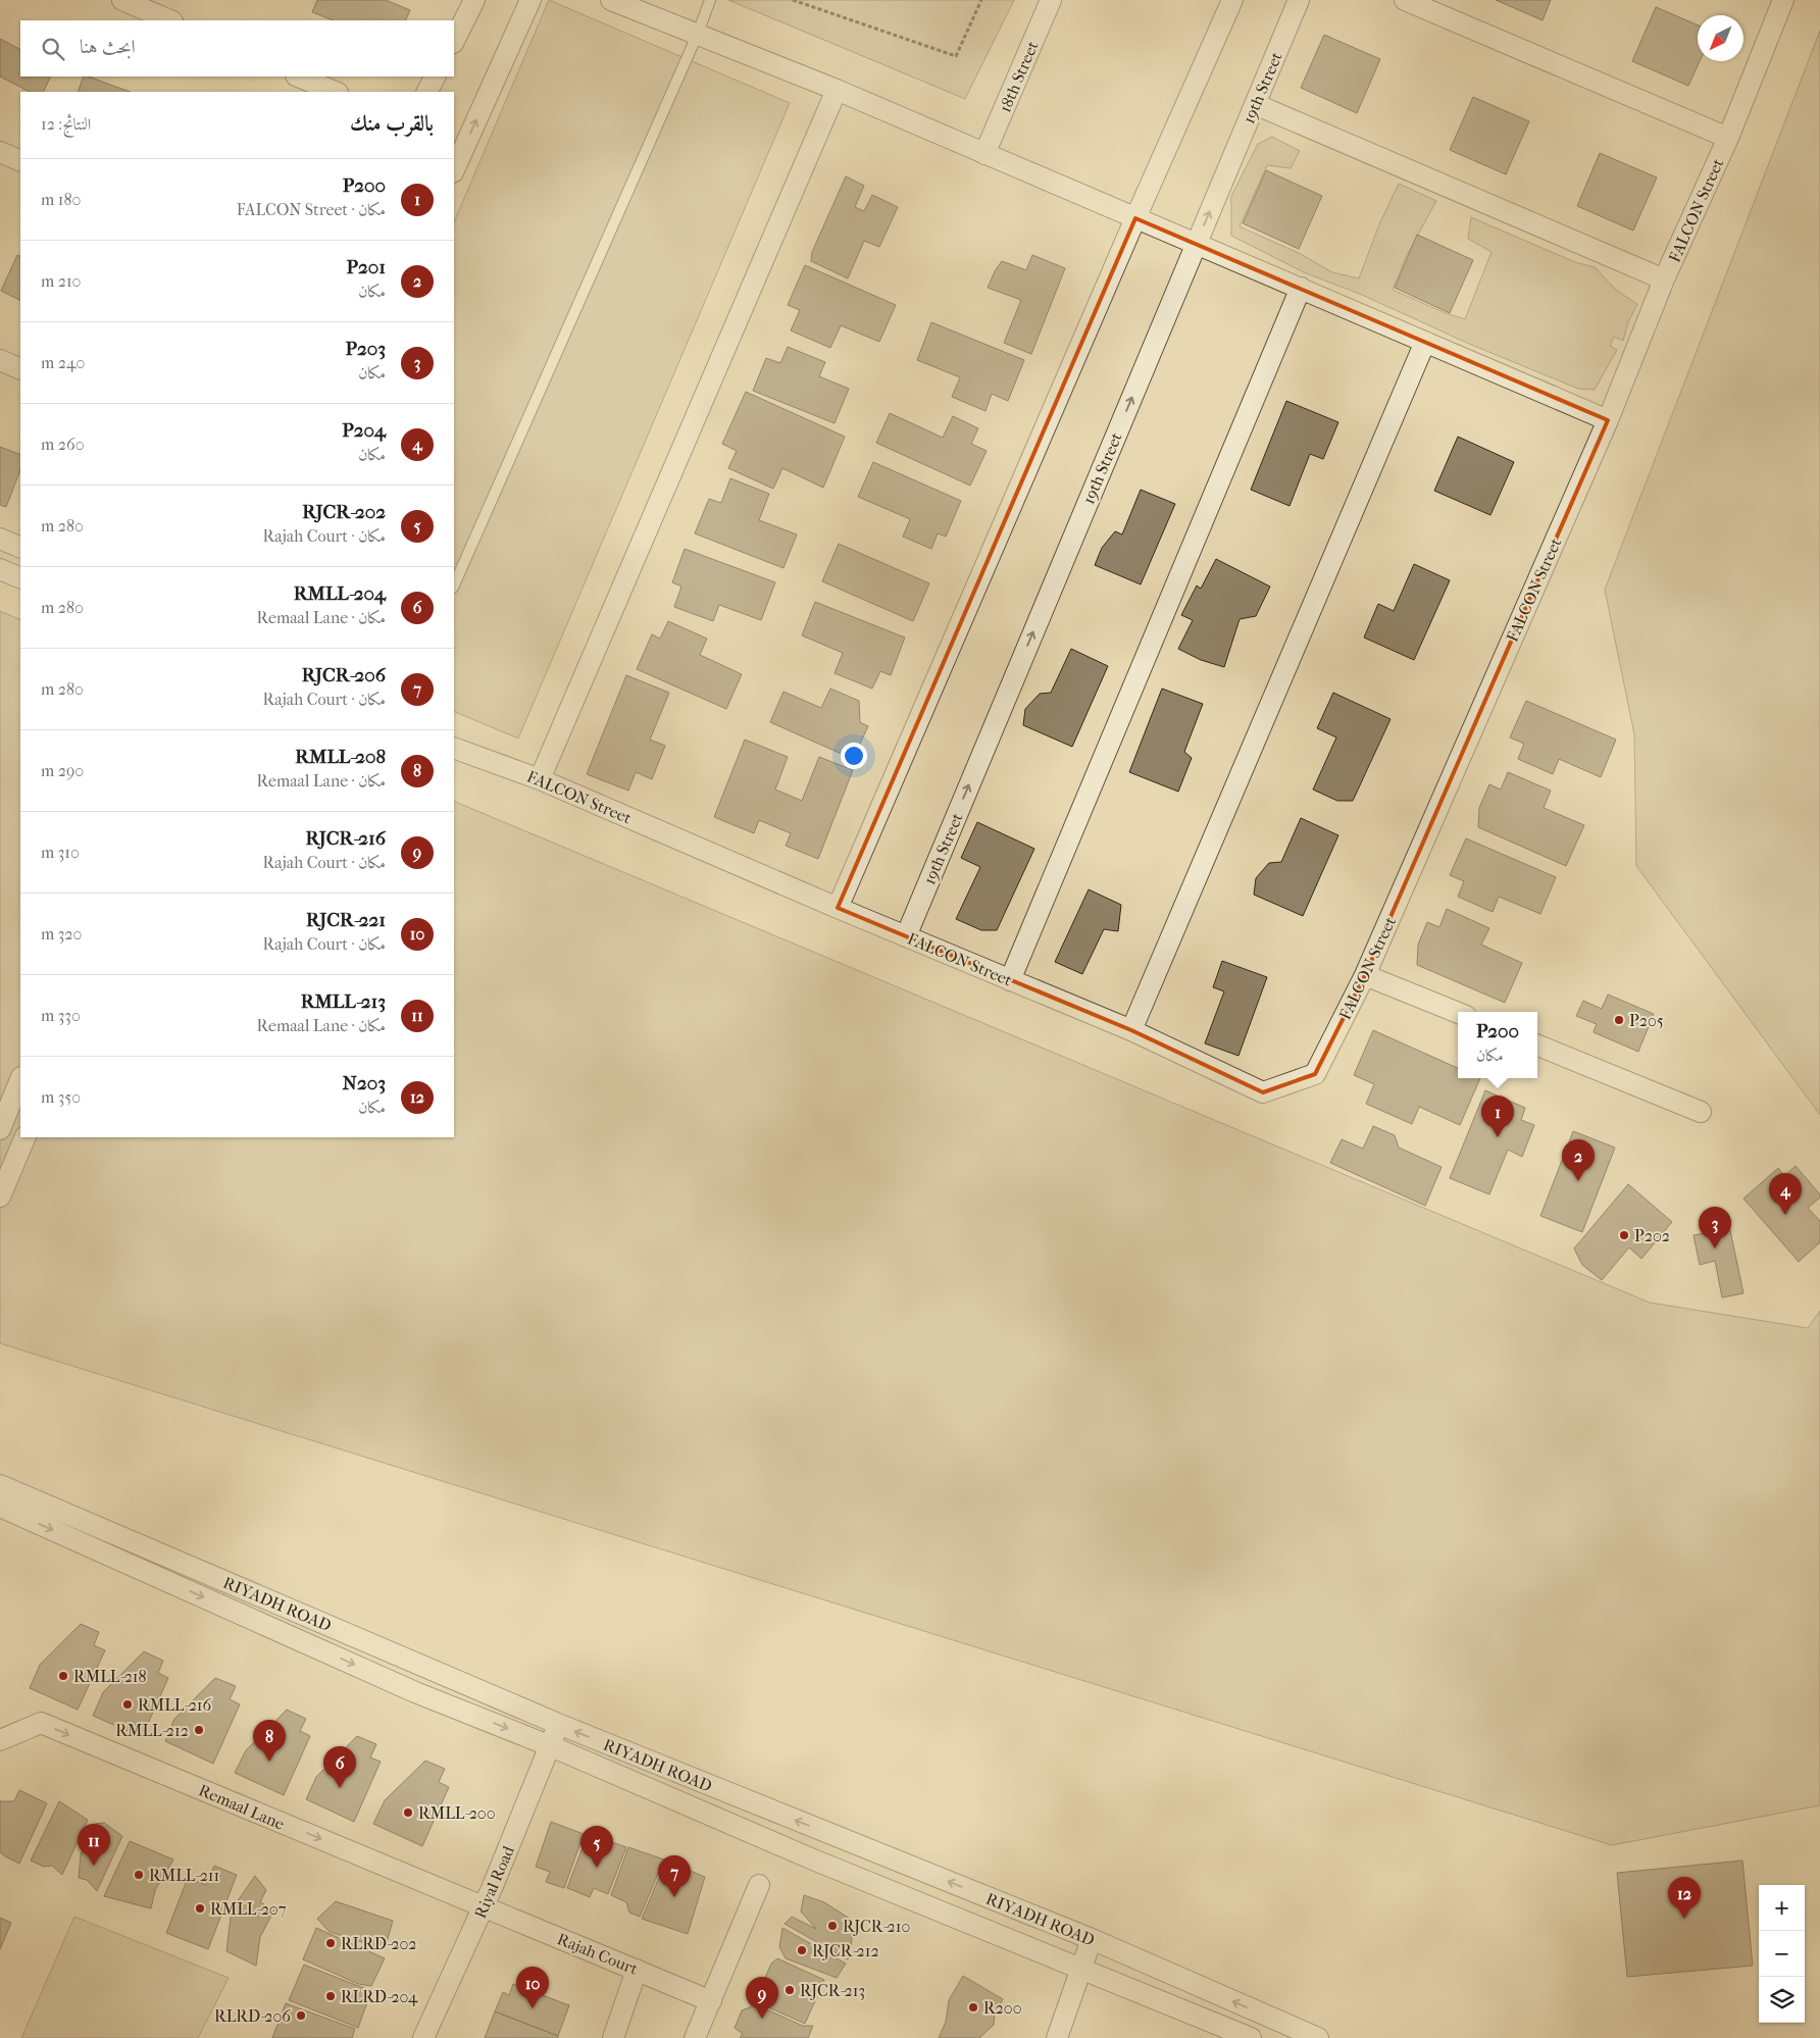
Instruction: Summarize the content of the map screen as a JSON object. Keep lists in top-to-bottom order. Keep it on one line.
{"streets":{"street":["18th Street","19th Street","FALCON Street","RIYADH ROAD","Remaal Lane","Riyal Road","Rajah Court"]},"crossings":[["19th Street","FALCON Street"],["RIYADH ROAD","Riyal Road"],["Remaal Lane","Riyal Road"],["Remaal Lane","Rajah Court"],["Riyal Road","Rajah Court"]],"one_way":["Remaal Lane"],"places":["P205","P202","RMLL-218","RMLL-216","RMLL-212","RMLL-200","RMLL-211","RMLL-207","RJCR-210","RLRD-202","RJCR-212","RJCR-213","RLRD-204","R200","RLRD-206"],"north":"bottom left","page":{"search":"ابحث هنا","heading":["بالقرب منك","النتائج: 12"],"list":[{"mark":"1","name":"P200","note":"مكان · FALCON Street","value":"180 m"},{"mark":"2","name":"P201","note":"مكان","value":"210 m"},{"mark":"3","name":"P203","note":"مكان","value":"240 m"},{"mark":"4","name":"P204","note":"مكان","value":"260 m"},{"mark":"5","name":"RJCR-202","note":"مكان · Rajah Court","value":"280 m"},{"mark":"6","name":"RMLL-204","note":"مكان · Remaal Lane","value":"280 m"},{"mark":"7","name":"RJCR-206","note":"مكان · Rajah Court","value":"280 m"},{"mark":"8","name":"RMLL-208","note":"مكان · Remaal Lane","value":"290 m"},{"mark":"9","name":"RJCR-216","note":"مكان · Rajah Court","value":"310 m"},{"mark":"10","name":"RJCR-221","note":"مكان · Rajah Court","value":"320 m"},{"mark":"11","name":"RMLL-213","note":"مكان · Remaal Lane","value":"330 m"},{"mark":"12","name":"N203","note":"مكان","value":"350 m"}],"popup":["P200","مكان"],"pins":["1","2","4","3","8","6","11","5","7","12","10","9"],"map_buttons":["+","−"]}}
